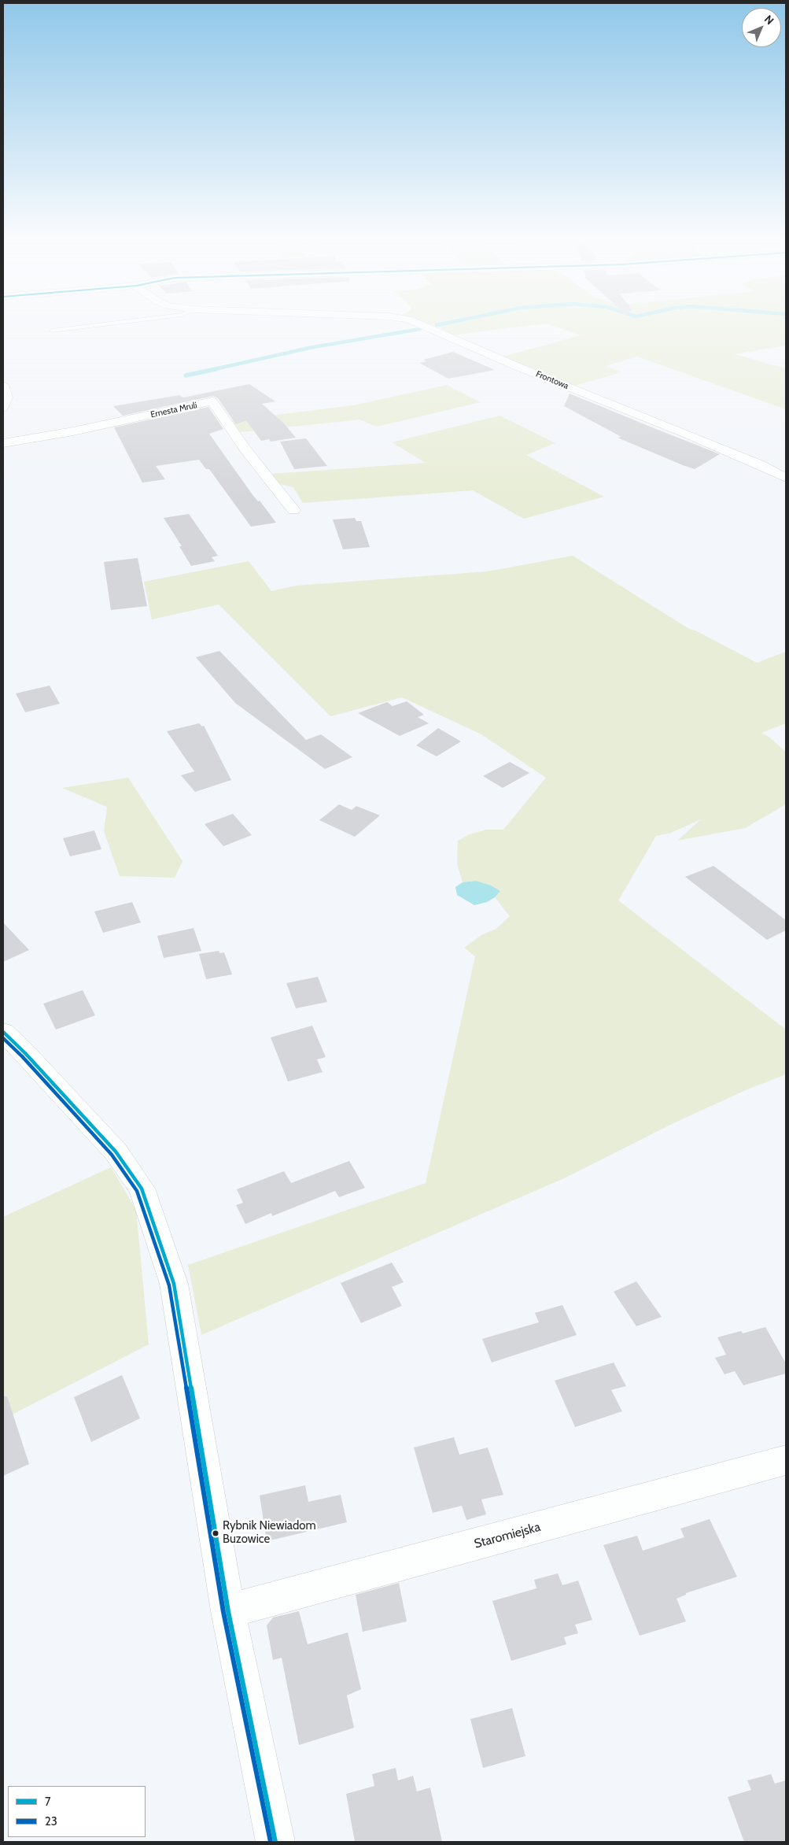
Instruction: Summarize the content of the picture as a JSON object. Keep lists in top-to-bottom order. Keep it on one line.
{"streets":{"street":["Frontowa","Ernesta Mruli","Staromiejska"]},"places":["Rybnik Niewiadom Buzowice"],"lines":["transit line 7","transit line 23"],"legend":["7","23"],"north":"top right"}
